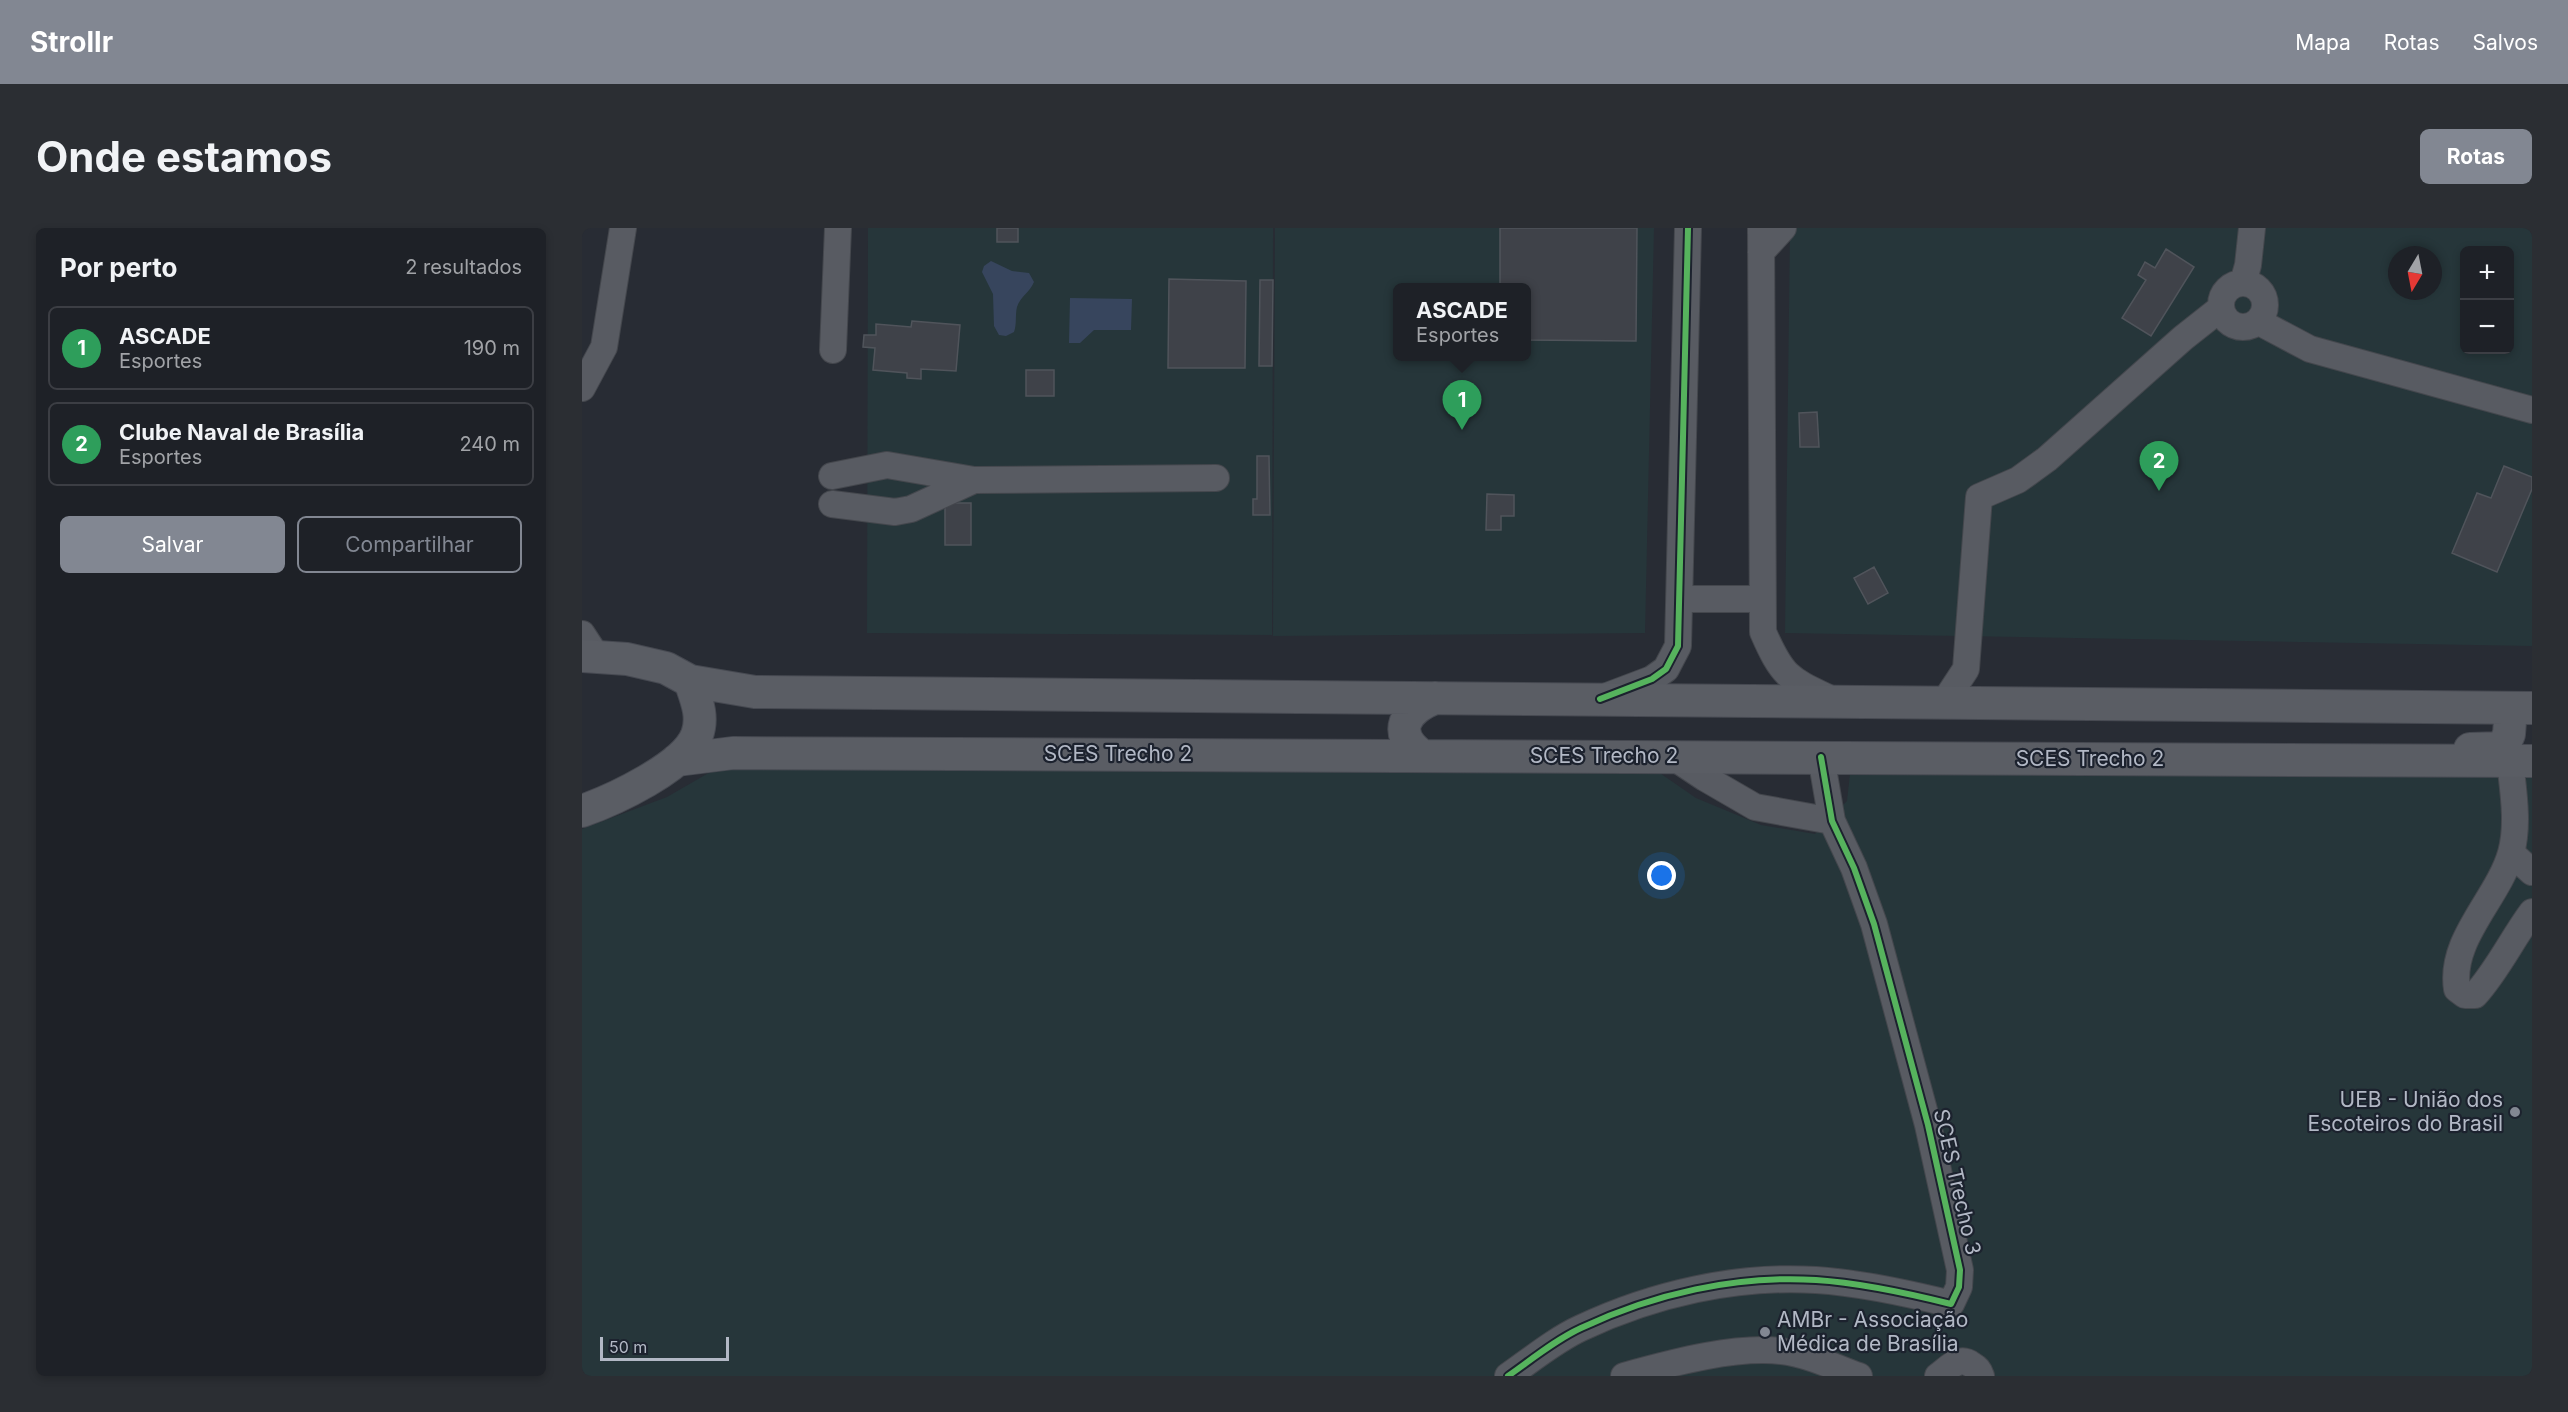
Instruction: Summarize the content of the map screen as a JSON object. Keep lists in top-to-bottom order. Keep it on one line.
{"streets":{"main road":["SCES Trecho 2"],"street":["SCES Trecho 3"]},"crossings":[["SCES Trecho 2","SCES Trecho 3"]],"places":["UEB - União dos Escoteiros do Brasil","AMBr - Associação Médica de Brasília"],"scale_bar":"50 m","north":"bottom","page":{"header":"Strollr","nav":["Mapa","Rotas","Salvos"],"buttons":["Rotas",["Salvar","Compartilhar"]],"title":"Onde estamos","heading":["Por perto","2 resultados"],"map_buttons":["+","−"],"popup":["ASCADE","Esportes"],"list":[{"mark":"1","name":"ASCADE","note":"Esportes","value":"190 m"},{"mark":"2","name":"Clube Naval de Brasília","note":"Esportes","value":"240 m"}],"pins":["1","2"],"scale":"50 m"}}
